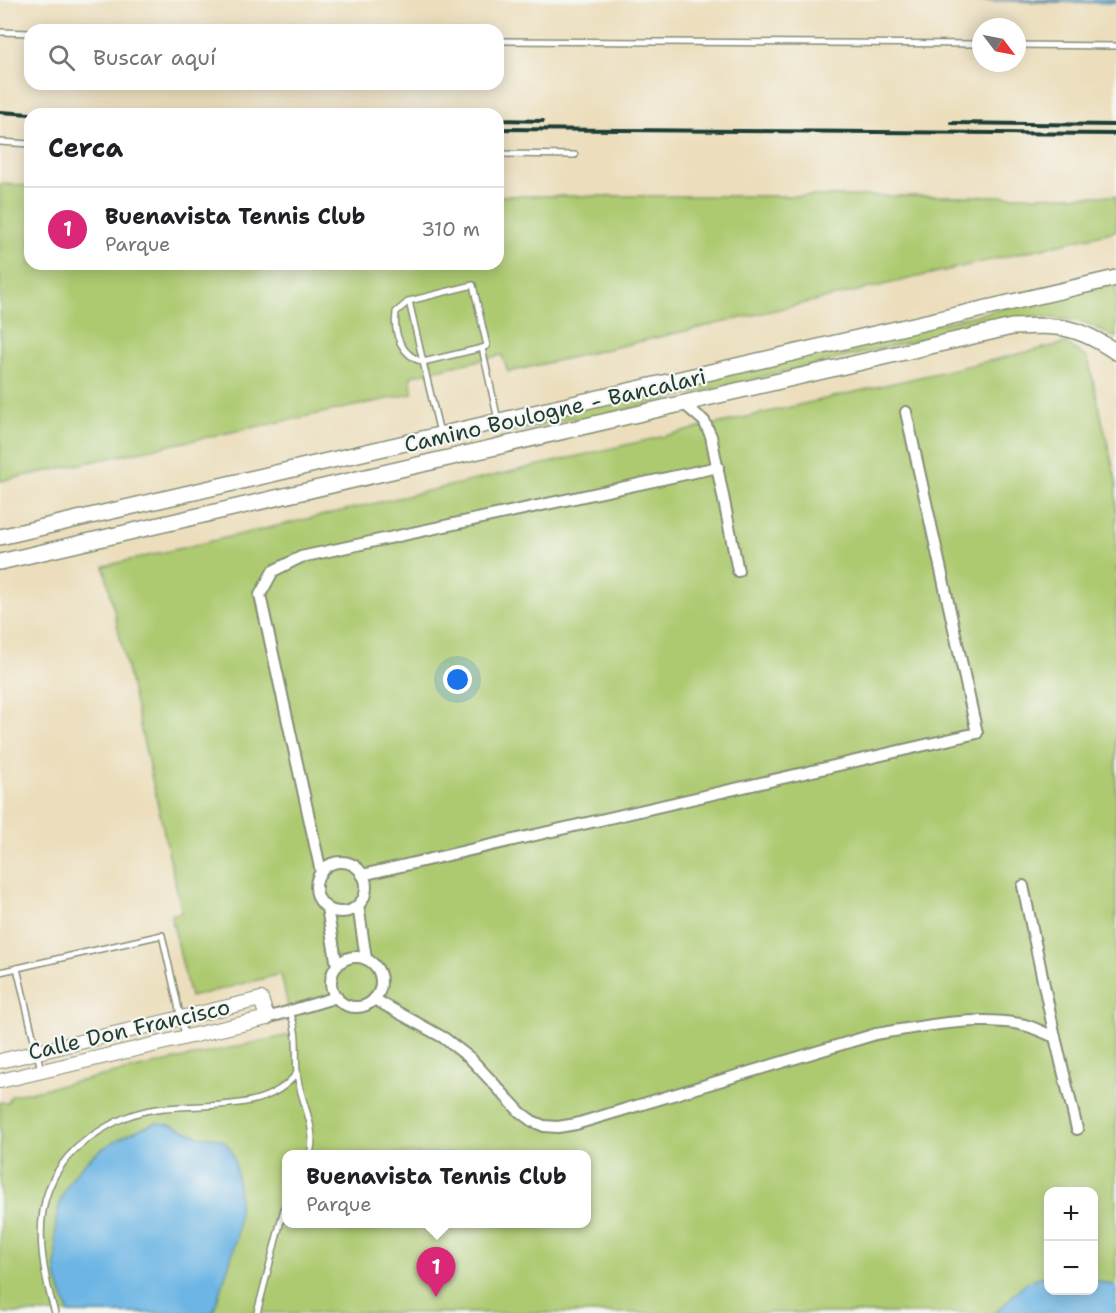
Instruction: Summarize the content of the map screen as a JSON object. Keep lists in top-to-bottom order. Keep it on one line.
{"streets":{"main road":["Camino Boulogne - Bancalari"],"street":["Calle Don Francisco"]},"north":"bottom right","page":{"search":"Buscar aquí","heading":"Cerca","list":[{"mark":"1","name":"Buenavista Tennis Club","note":"Parque","value":"310 m"}],"popup":["Buenavista Tennis Club","Parque"],"map_buttons":["+","−"],"pins":"1"}}
